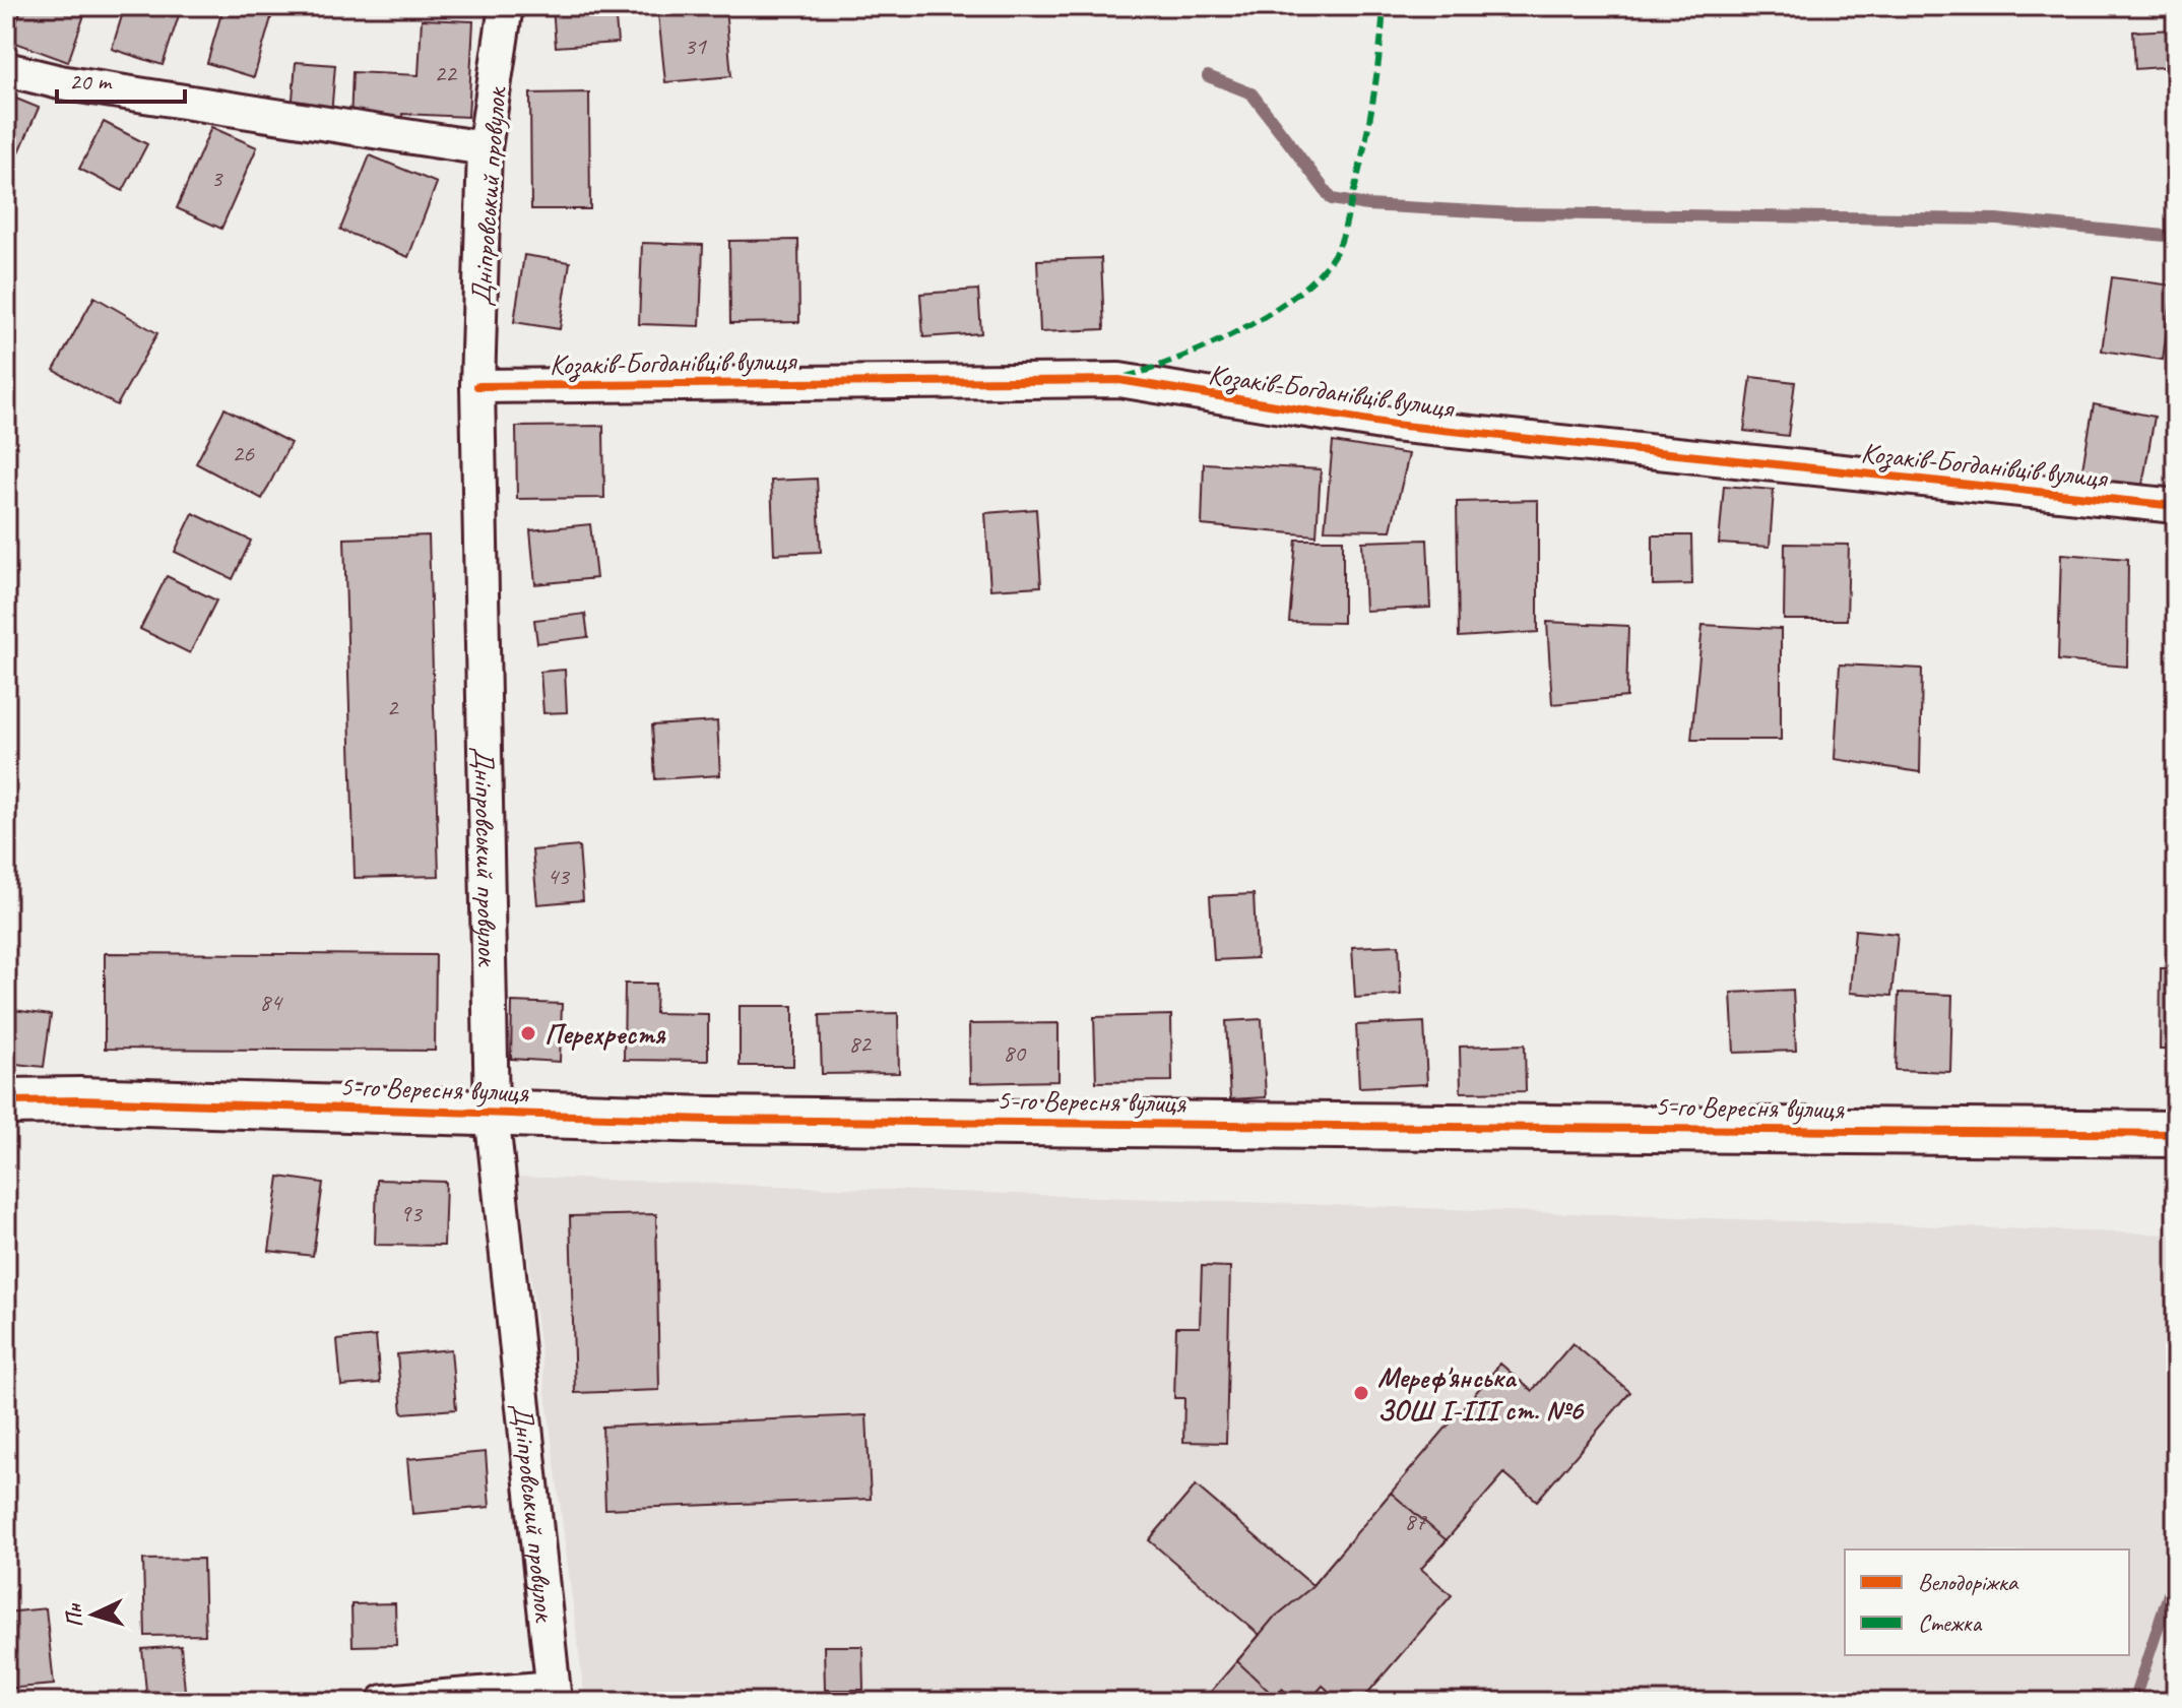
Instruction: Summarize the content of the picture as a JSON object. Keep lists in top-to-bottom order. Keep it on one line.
{"streets":{"street":["Дніпровський провулок","Козаків-Богданівців вулиця","5-го Вересня вулиця"]},"crossings":[["Дніпровський провулок","Козаків-Богданівців вулиця"],["Дніпровський провулок","5-го Вересня вулиця"]],"places":["Перехрестя","Мереф'янська ЗОШ І-ІІІ ст. №6"],"house_numbers":["31","22","3","26","2","43","84","82","80","93","87"],"legend":["Велодоріжка","Стежка"],"scale_bar":"20 m","north":"left"}
